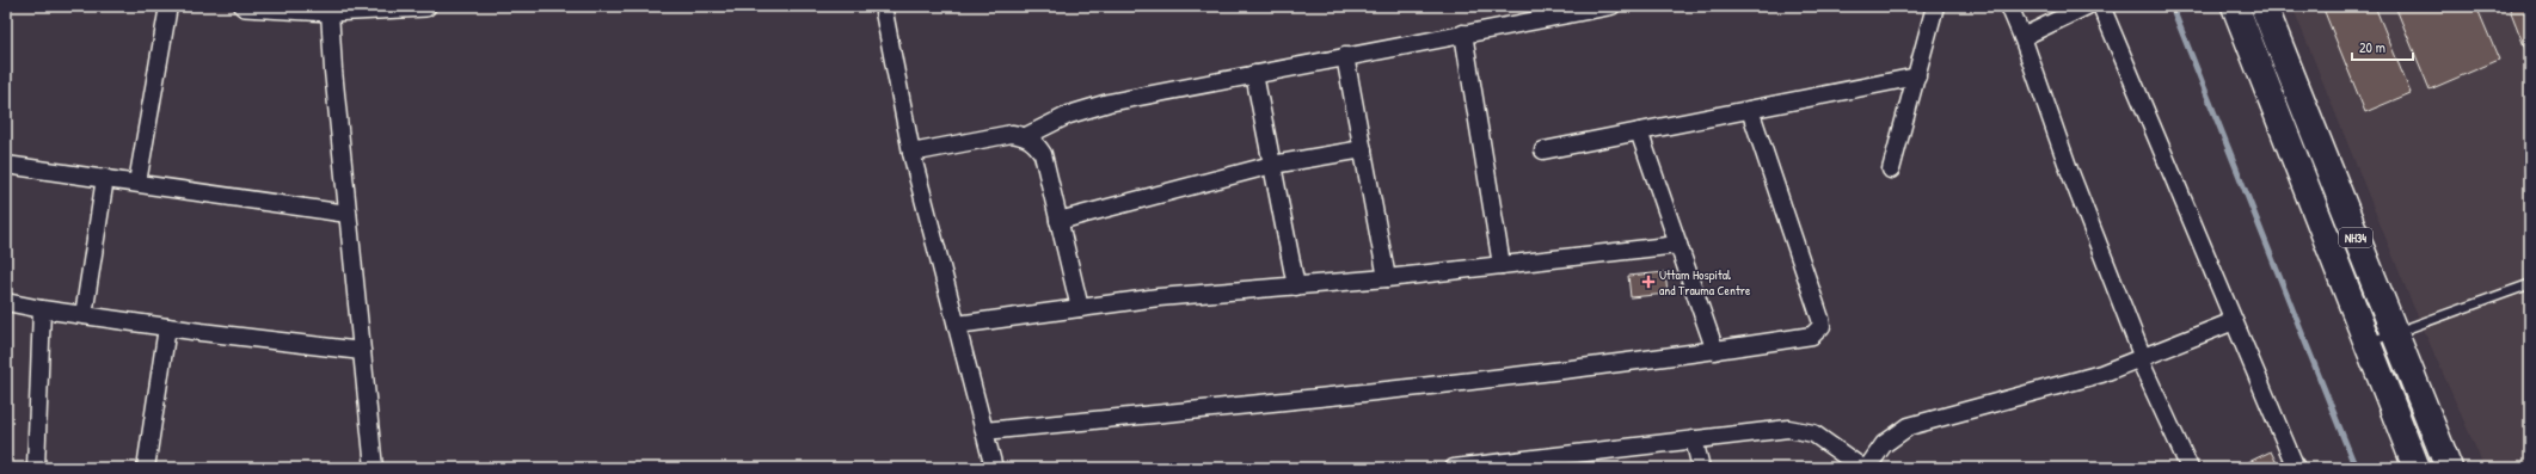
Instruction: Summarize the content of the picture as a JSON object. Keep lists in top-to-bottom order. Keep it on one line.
{"streets":{"highway":["NH34"]},"places":{"health":["Uttam Hospital and Trauma Centre"]},"scale_bar":"20 m"}
